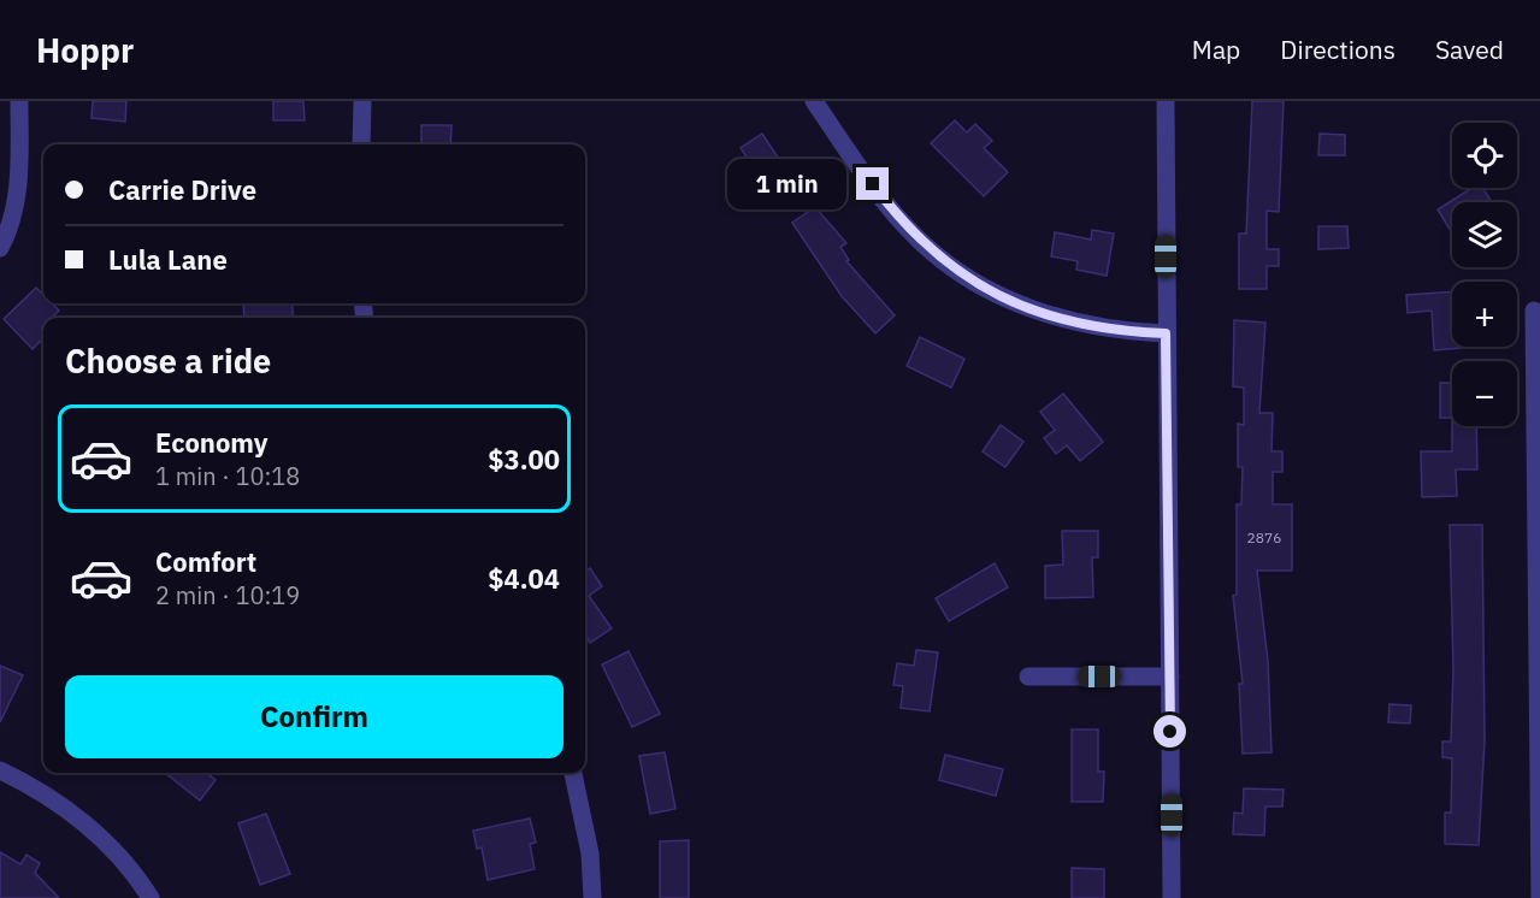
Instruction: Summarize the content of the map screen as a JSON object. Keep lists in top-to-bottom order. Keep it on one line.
{"house_numbers":["2876"],"page":{"header":"Hoppr","nav":["Map","Directions","Saved"],"map_buttons":["+","−"],"banner":["Carrie Drive","Lula Lane"],"bubble":"1 min","heading":"Choose a ride","list":[{"name":"Economy","note":"1 min · 10:18","value":"$3.00"},{"name":"Comfort","note":"2 min · 10:19","value":"$4.04"}],"buttons":"Confirm"}}
